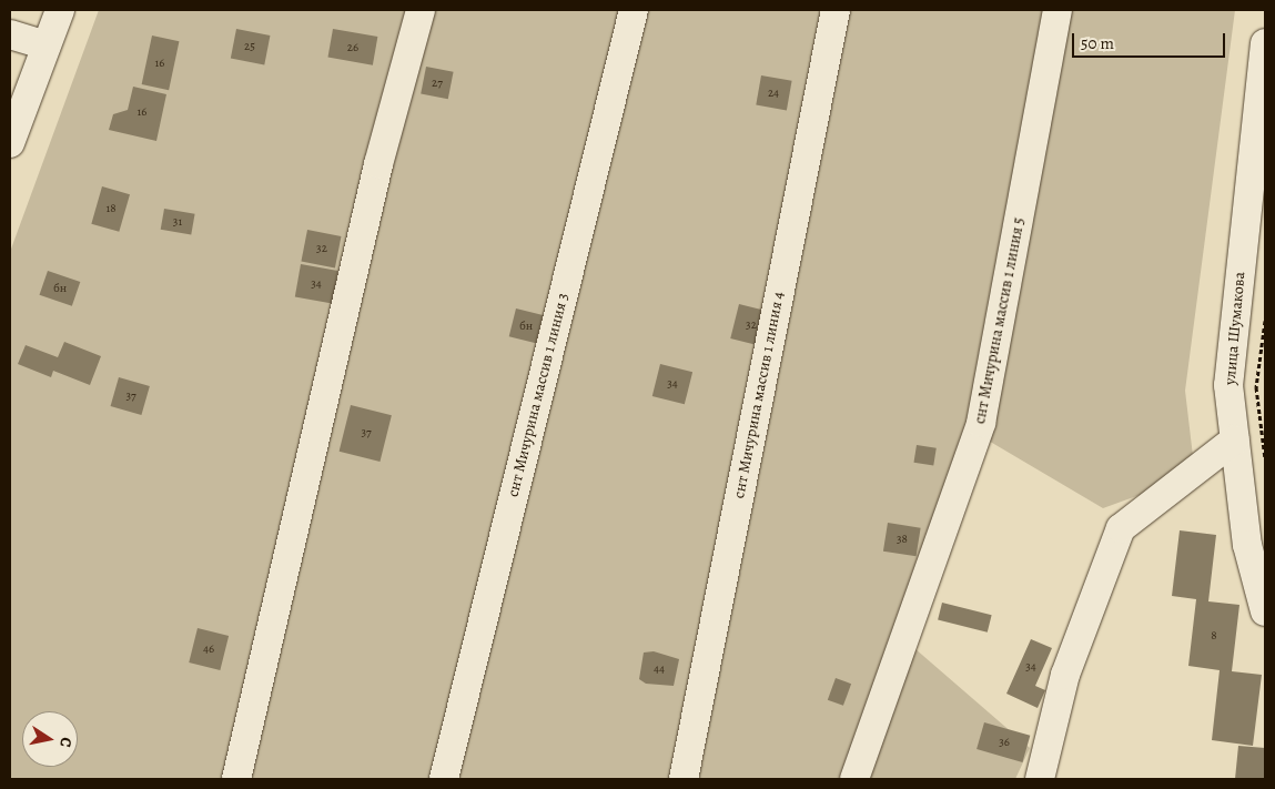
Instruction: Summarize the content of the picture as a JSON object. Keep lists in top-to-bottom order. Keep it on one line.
{"streets":{"street":["снт Мичурина массив 1 линия 5","улица Шумакова","снт Мичурина массив 1 линия 3","снт Мичурина массив 1 линия 4"]},"house_numbers":["25","26","16","27","24","16","18","31","32","34","бн","32","бн","34","37","37","38","8","46","34","44","36"],"scale_bar":"50 m","north":"right"}
